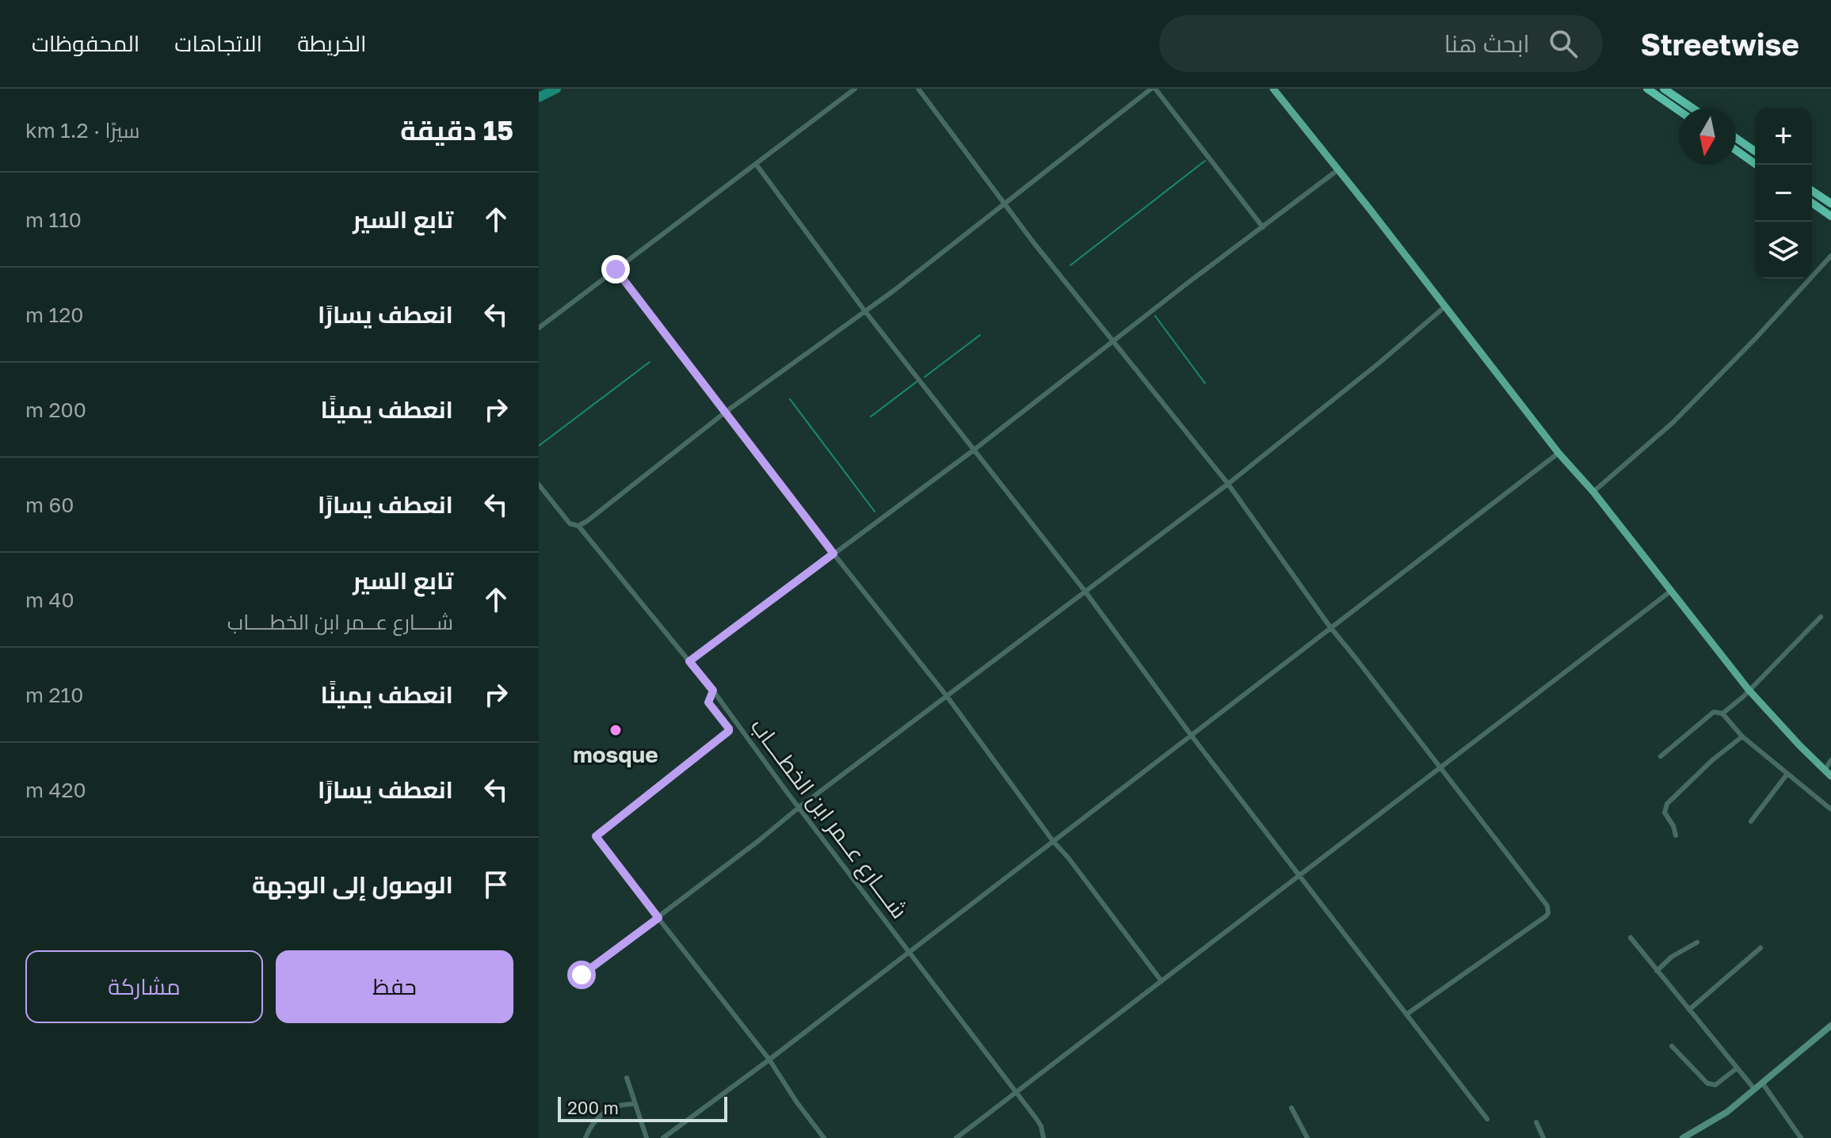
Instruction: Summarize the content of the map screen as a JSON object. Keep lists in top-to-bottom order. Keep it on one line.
{"streets":{"street":["شــــارع عــمر ابن الخطــــاب"]},"places":["mosque"],"scale_bar":"200 m","north":"bottom","page":{"header":"Streetwise","search":"ابحث هنا","nav":["الخريطة","الاتجاهات","المحفوظات"],"heading":["15 دقيقة","سيرًا · 1.2 km"],"map_buttons":["+","−"],"list":[["تابع السير","110 m"],["انعطف يسارًا","120 m"],["انعطف يمينًا","200 m"],["انعطف يسارًا","60 m"],["تابع السير","شــــارع عــمر ابن الخطــــاب","40 m"],["انعطف يمينًا","210 m"],["انعطف يسارًا","420 m"],"الوصول إلى الوجهة"],"buttons":["حفظ","مشاركة"],"scale":"200 m"}}
